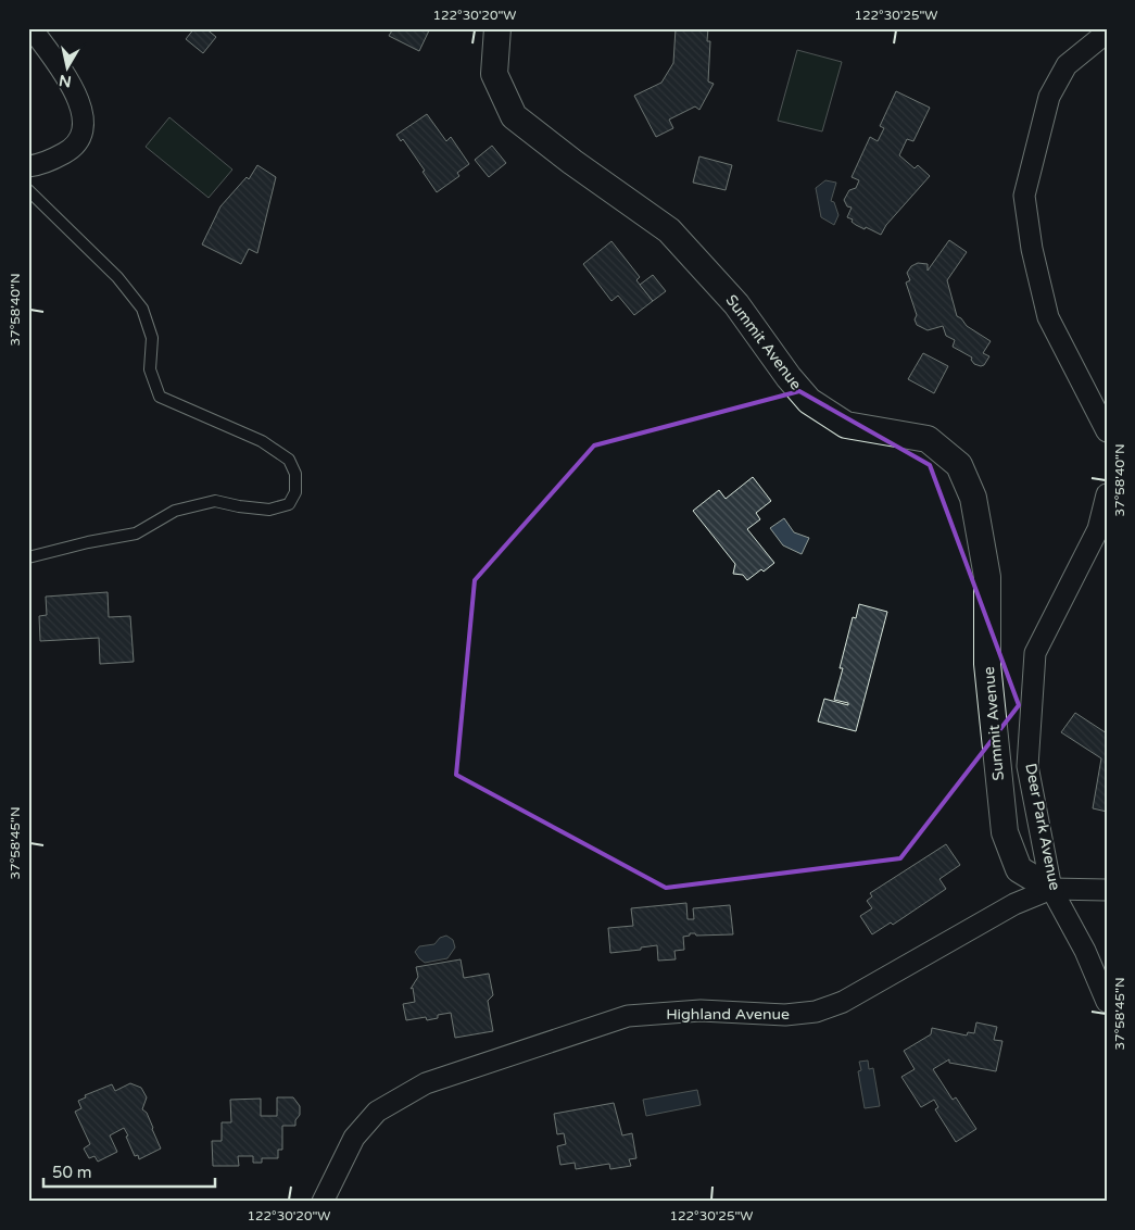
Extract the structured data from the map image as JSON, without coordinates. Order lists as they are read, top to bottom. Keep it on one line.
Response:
{"streets":{"street":["Summit Avenue","Deer Park Avenue","Highland Avenue"]},"crossings":[["Summit Avenue","Deer Park Avenue"],["Summit Avenue","Highland Avenue"],["Deer Park Avenue","Highland Avenue"]],"scale_bar":"50 m","north":"bottom","coordinates":["122°30'20\"W","122°30'25\"W","37°58'40\"N","37°58'45\"N"]}
